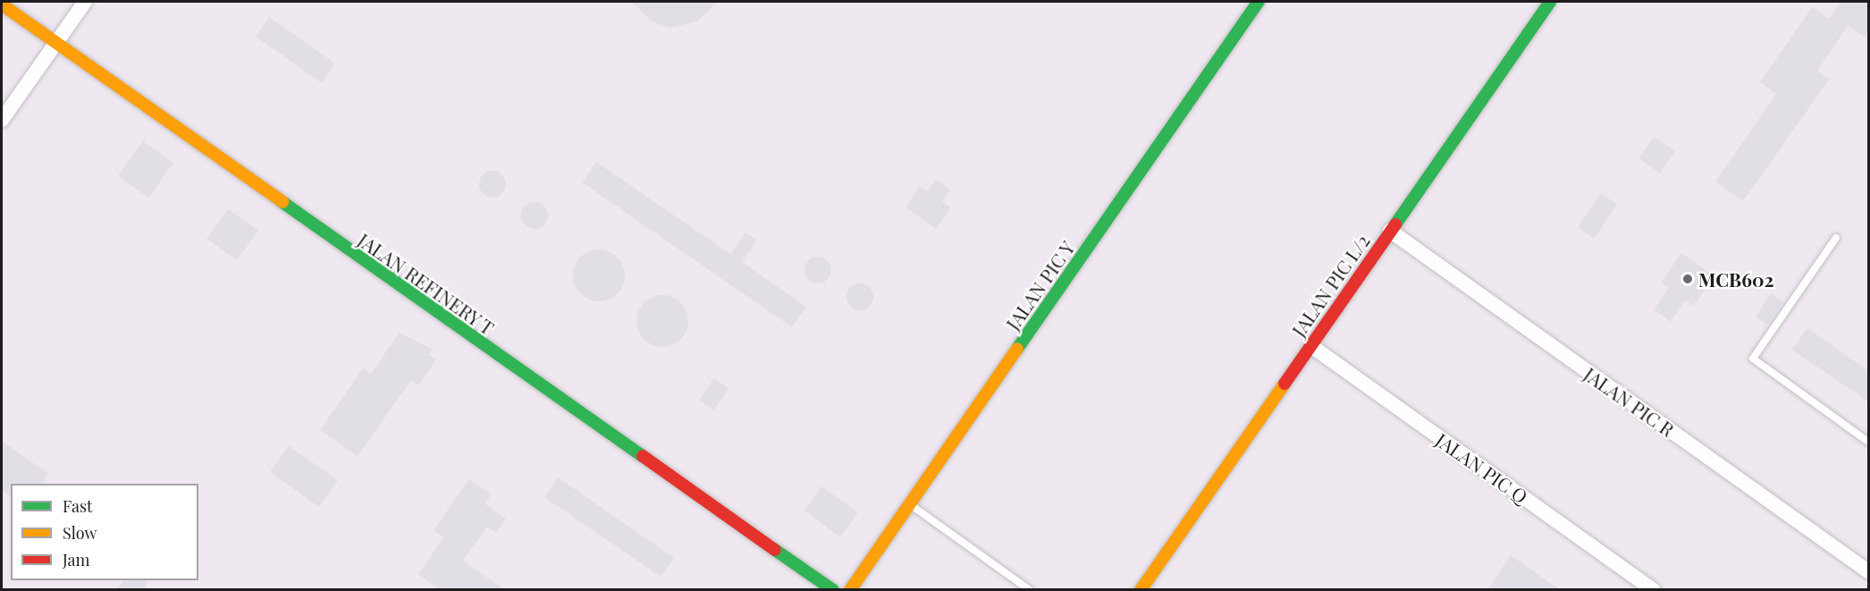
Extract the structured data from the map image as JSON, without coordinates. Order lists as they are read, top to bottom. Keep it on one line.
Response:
{"streets":{"street":["JALAN REFINERY T","JALAN PIC Y","JALAN PIC L/2","JALAN PIC R","JALAN PIC Q"]},"crossings":[["JALAN PIC L/2","JALAN PIC R"],["JALAN PIC L/2","JALAN PIC Q"]],"places":["MCB602"],"legend":["Fast","Slow","Jam"]}
